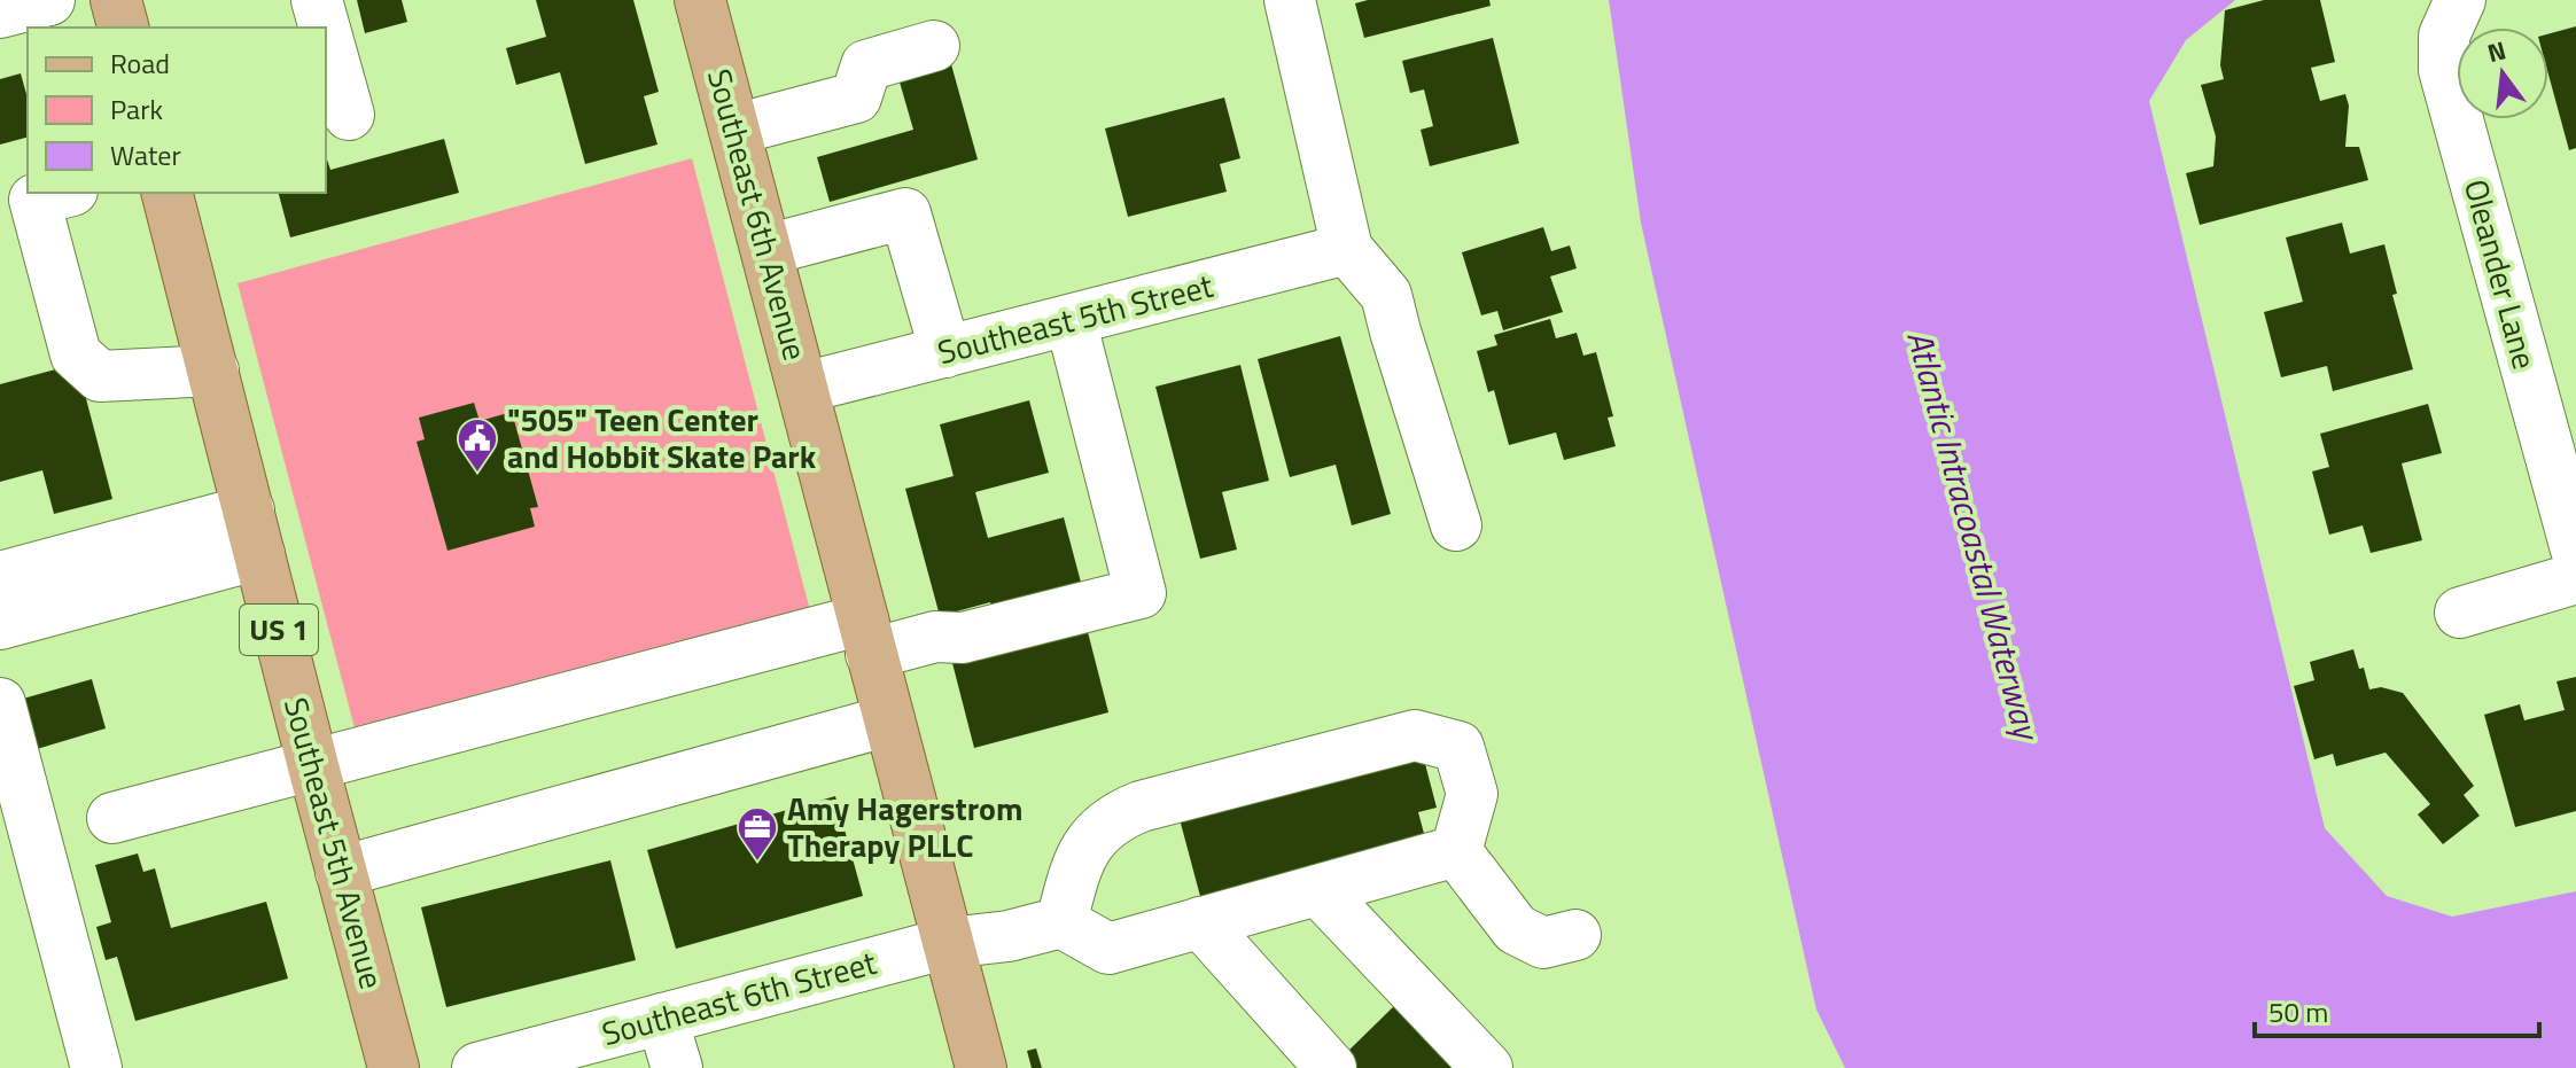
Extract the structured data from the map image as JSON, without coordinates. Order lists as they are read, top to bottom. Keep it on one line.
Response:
{"streets":{"main road":["Southeast 6th Avenue","US 1","Southeast 5th Avenue"],"street":["Oleander Lane","Southeast 5th Street","Southeast 6th Street"]},"crossings":[["Southeast 6th Avenue","Southeast 5th Street"],["Southeast 6th Avenue","Southeast 6th Street"]],"water":["Atlantic Intracoastal Waterway"],"places":{"public building":["\"505\" Teen Center and Hobbit Skate Park"],"office":["Amy Hagerstrom Therapy PLLC"]},"legend":["Road","Park","Water"],"scale_bar":"50 m","north":"top"}
